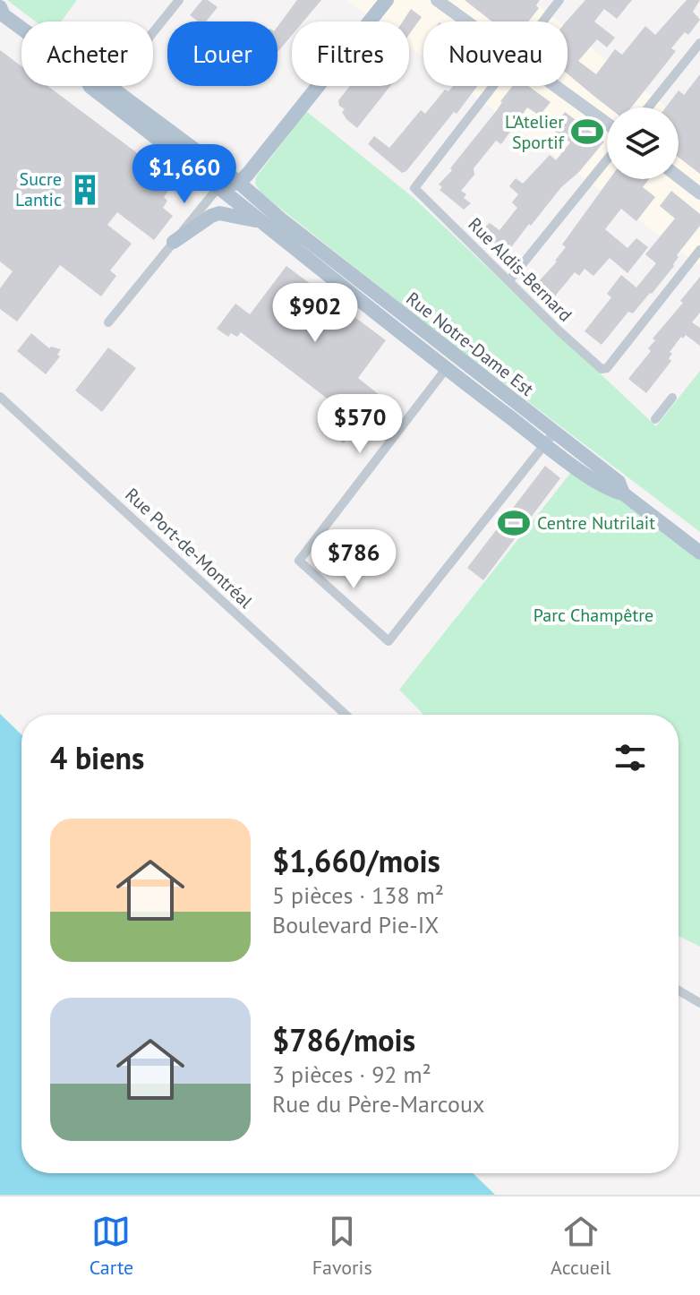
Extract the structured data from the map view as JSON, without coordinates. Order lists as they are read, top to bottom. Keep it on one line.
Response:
{"streets":{"main road":["Rue Notre-Dame Est"],"street":["Rue Aldis-Bernard","Rue Port-de-Montréal"]},"parks":["Parc Champêtre"],"places":{"sports":["L'Atelier Sportif","Centre Nutrilait"],"building":["Sucre Lantic"]},"page":{"chip":["Acheter","Louer","Filtres","Nouveau"],"price":["$1,660","$902","$570","$786"],"heading":"4 biens","list":[{"name":"$1,660/mois","note":"5 pièces · 138 m² · Boulevard Pie-IX"},{"name":"$786/mois","note":"3 pièces · 92 m² · Rue du Père-Marcoux"}],"tabs":["Carte","Favoris","Accueil"]}}
